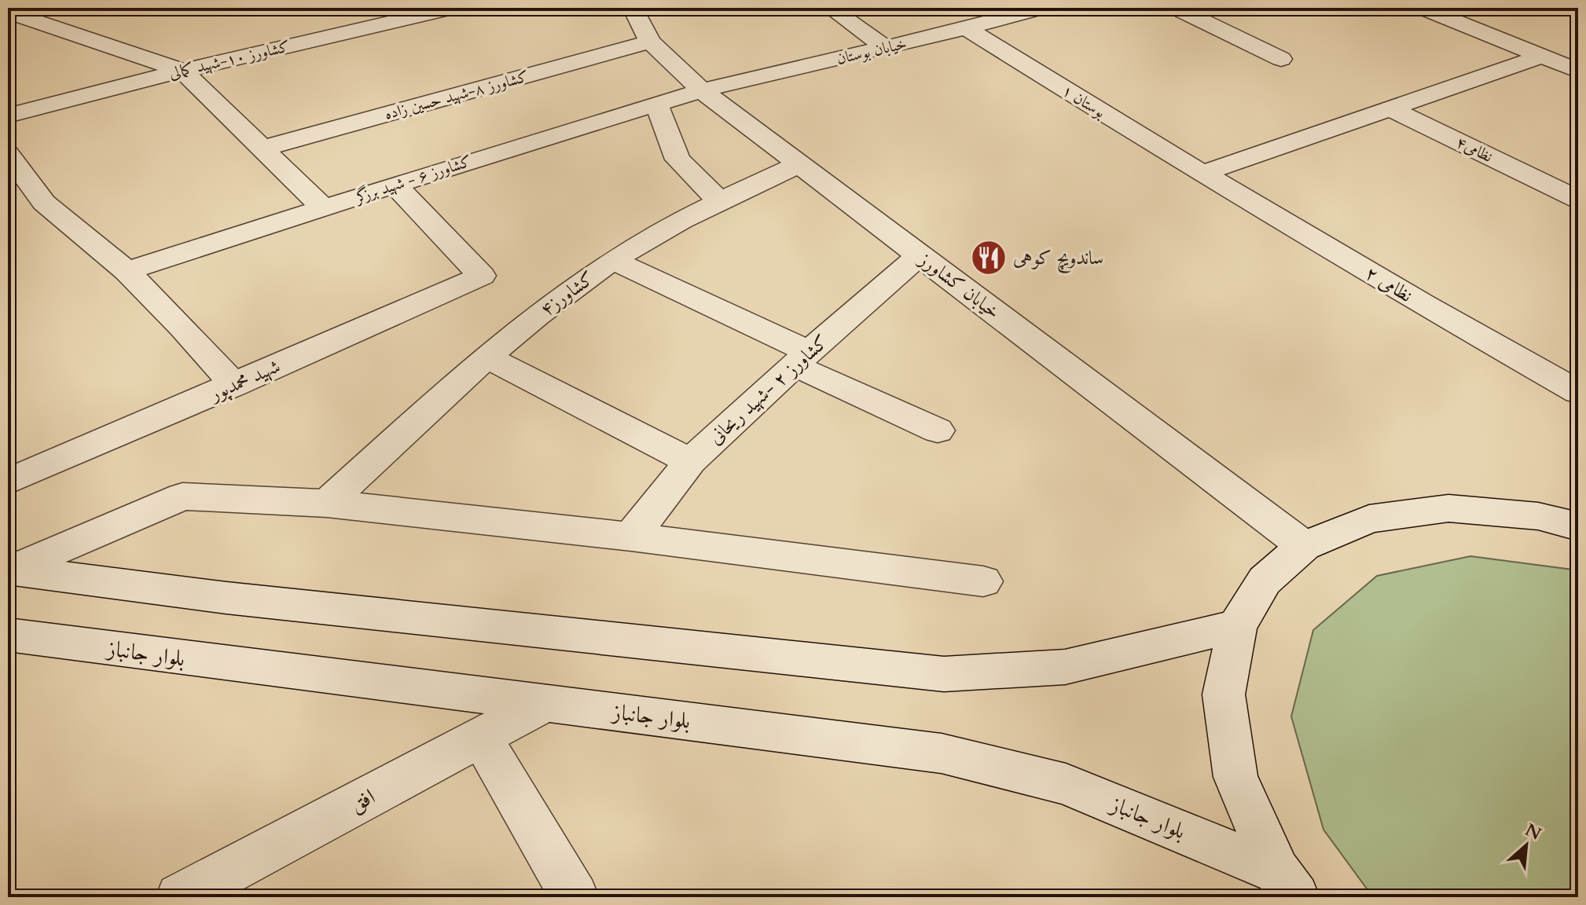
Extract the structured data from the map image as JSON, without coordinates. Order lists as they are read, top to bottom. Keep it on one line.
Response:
{"streets":{"street":["خیابان بوستان","کشاورز ۱۰-شهید کمالی","کشاورز ۸-شهید حسین زاده","بوستان ۱","نظامی۴","کشاورز ۶ - شهید برزگر","نظامی ۲","خیابان کشاورز","کشاورز۴","شهید محمدپور","کشاورز ۲ -شهید ریحانی","بلوار جانباز","افق"]},"crossings":[["خیابان بوستان","بوستان ۱"],["خیابان بوستان","کشاورز ۶ - شهید برزگر"],["خیابان بوستان","خیابان کشاورز"],["کشاورز ۸-شهید حسین زاده","خیابان کشاورز"],["بوستان ۱","نظامی ۲"],["کشاورز ۶ - شهید برزگر","خیابان کشاورز"],["کشاورز ۶ - شهید برزگر","شهید محمدپور"],["خیابان کشاورز","کشاورز۴"],["خیابان کشاورز","کشاورز ۲ -شهید ریحانی"],["بلوار جانباز","افق"]],"places":{"restaurant":["ساندویچ کوهی"]},"north":"top right"}
